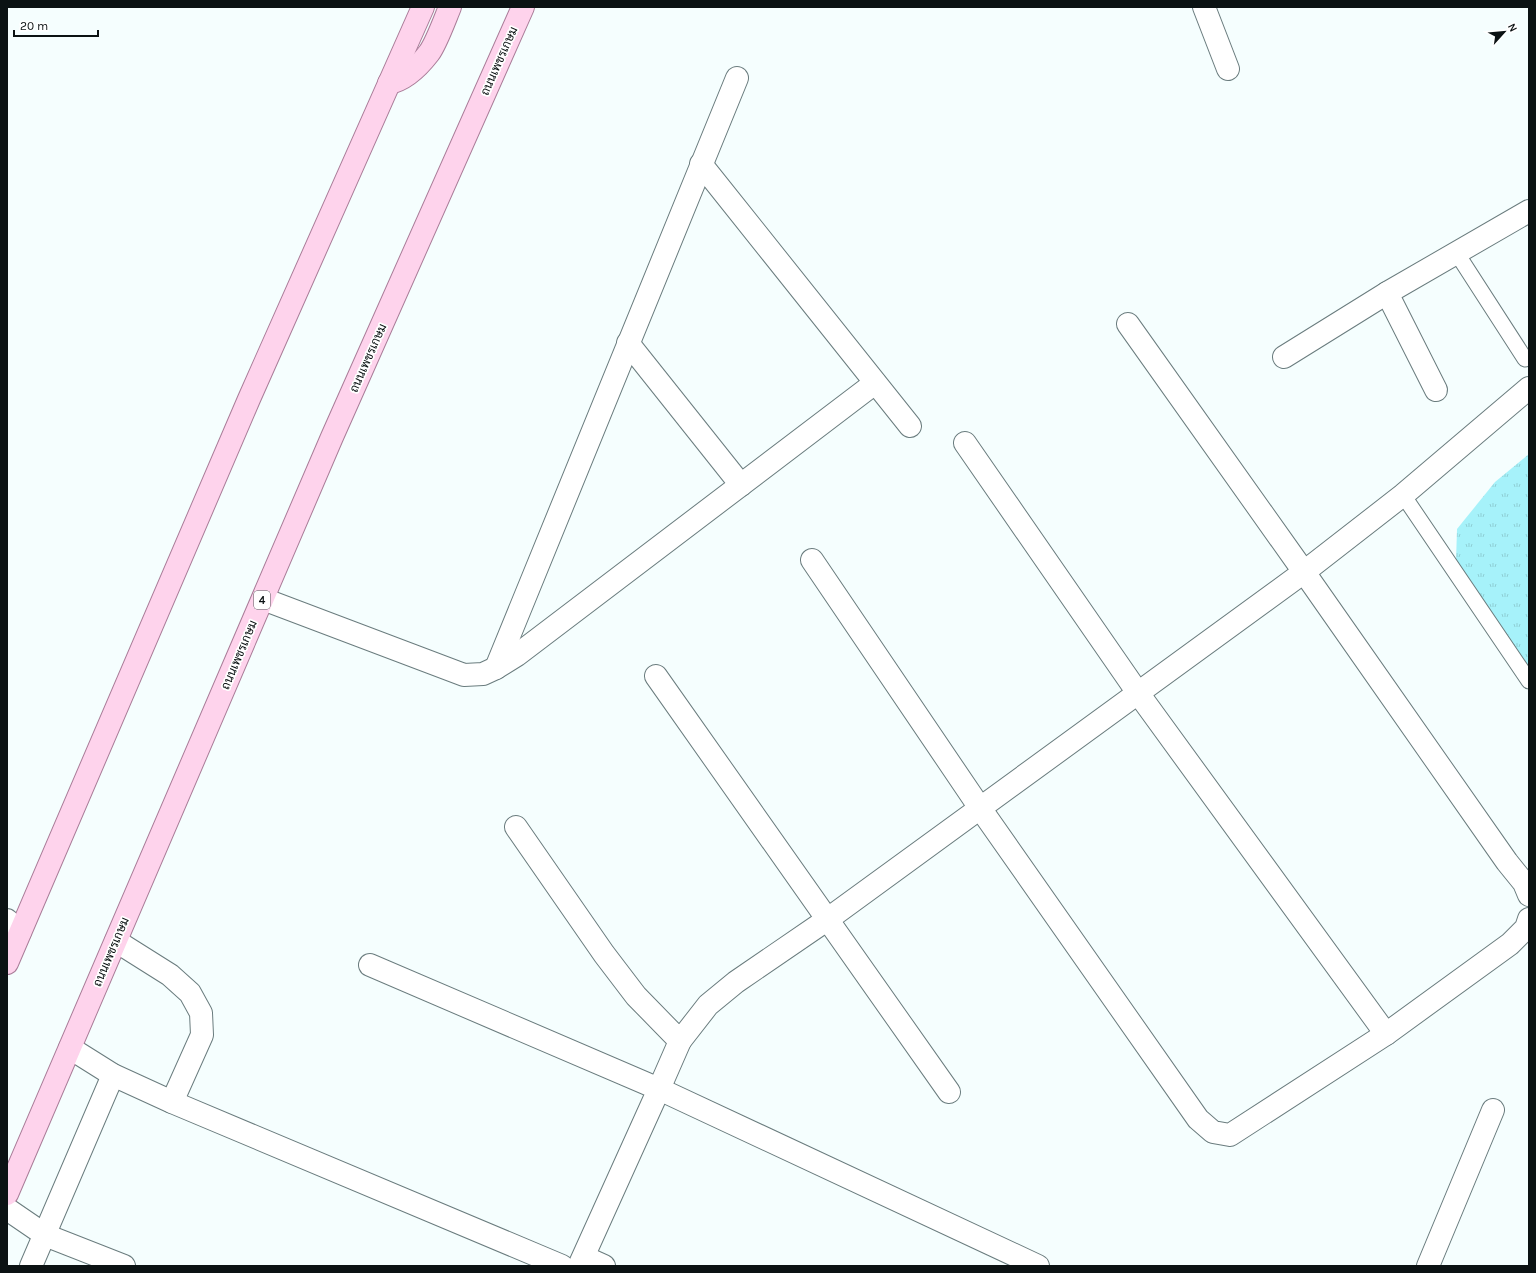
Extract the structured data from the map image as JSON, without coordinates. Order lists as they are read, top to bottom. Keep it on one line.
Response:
{"streets":{"main road":["ถนนเพชรเกษม","4"]},"scale_bar":"20 m","north":"top right"}
